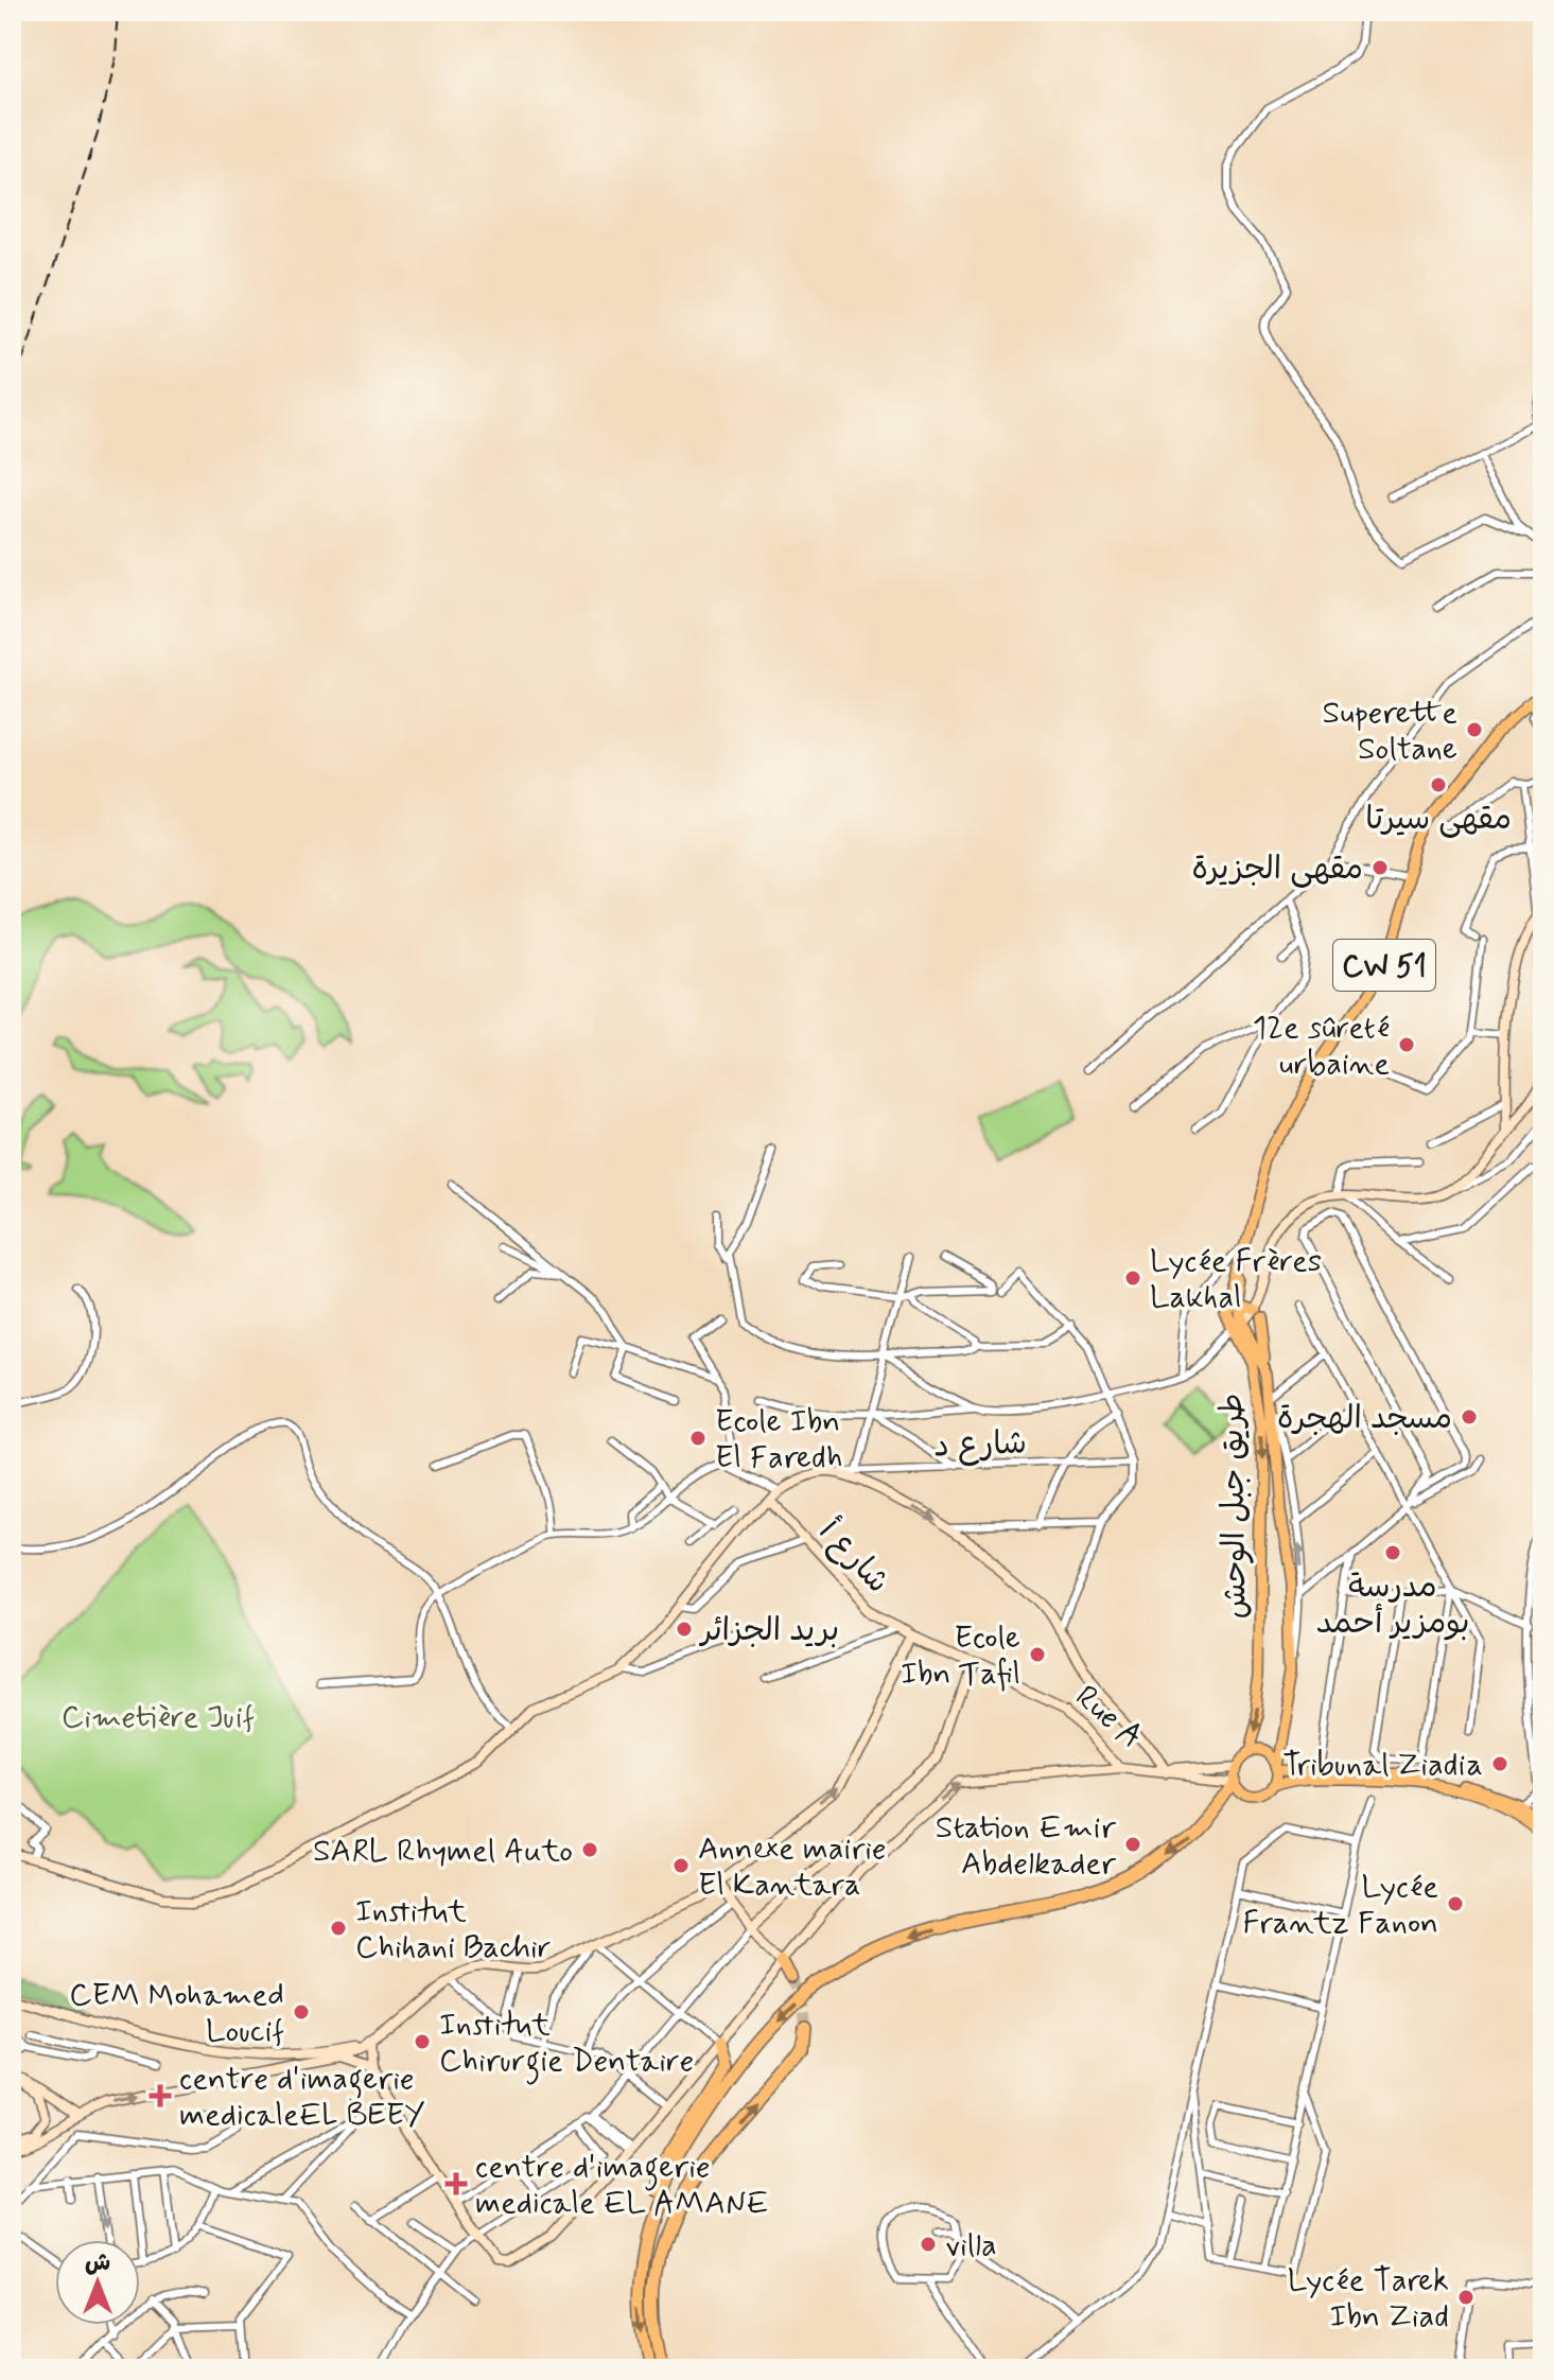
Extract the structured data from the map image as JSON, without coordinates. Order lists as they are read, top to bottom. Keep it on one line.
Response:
{"streets":{"main road":["CW 51","طريق جبل الوحش","شارع أ","Rue A"],"street":["شارع د"]},"crossings":[["شارع أ","Rue A"]],"parks":["Cimetière Juif"],"places":{"other":["Superette Soltane","مقهى سيرتا","مقهى الجزيرة","12e sûreté urbaine","Lycée Frères Lakhal","مسجد الهجرة","Ecole Ibn El Faredh","مدرسة بومزير أحمد","بريد الجزائر","Ecole Ibn Tafil","Tribunal Ziadia","Station Emir Abdelkader","SARL Rhymel Auto","Annexe mairie El Kantara","Lycée Frantz Fanon","Institut Chihani Bachir","CEM Mohamed Loucif","Institut Chirurgie Dentaire","villa","Lycée Tarek Ibn Ziad"],"health":["centre d'imagerie medicaleEL BEEY","centre d'imagerie medicale EL AMANE"]},"north":"top"}
